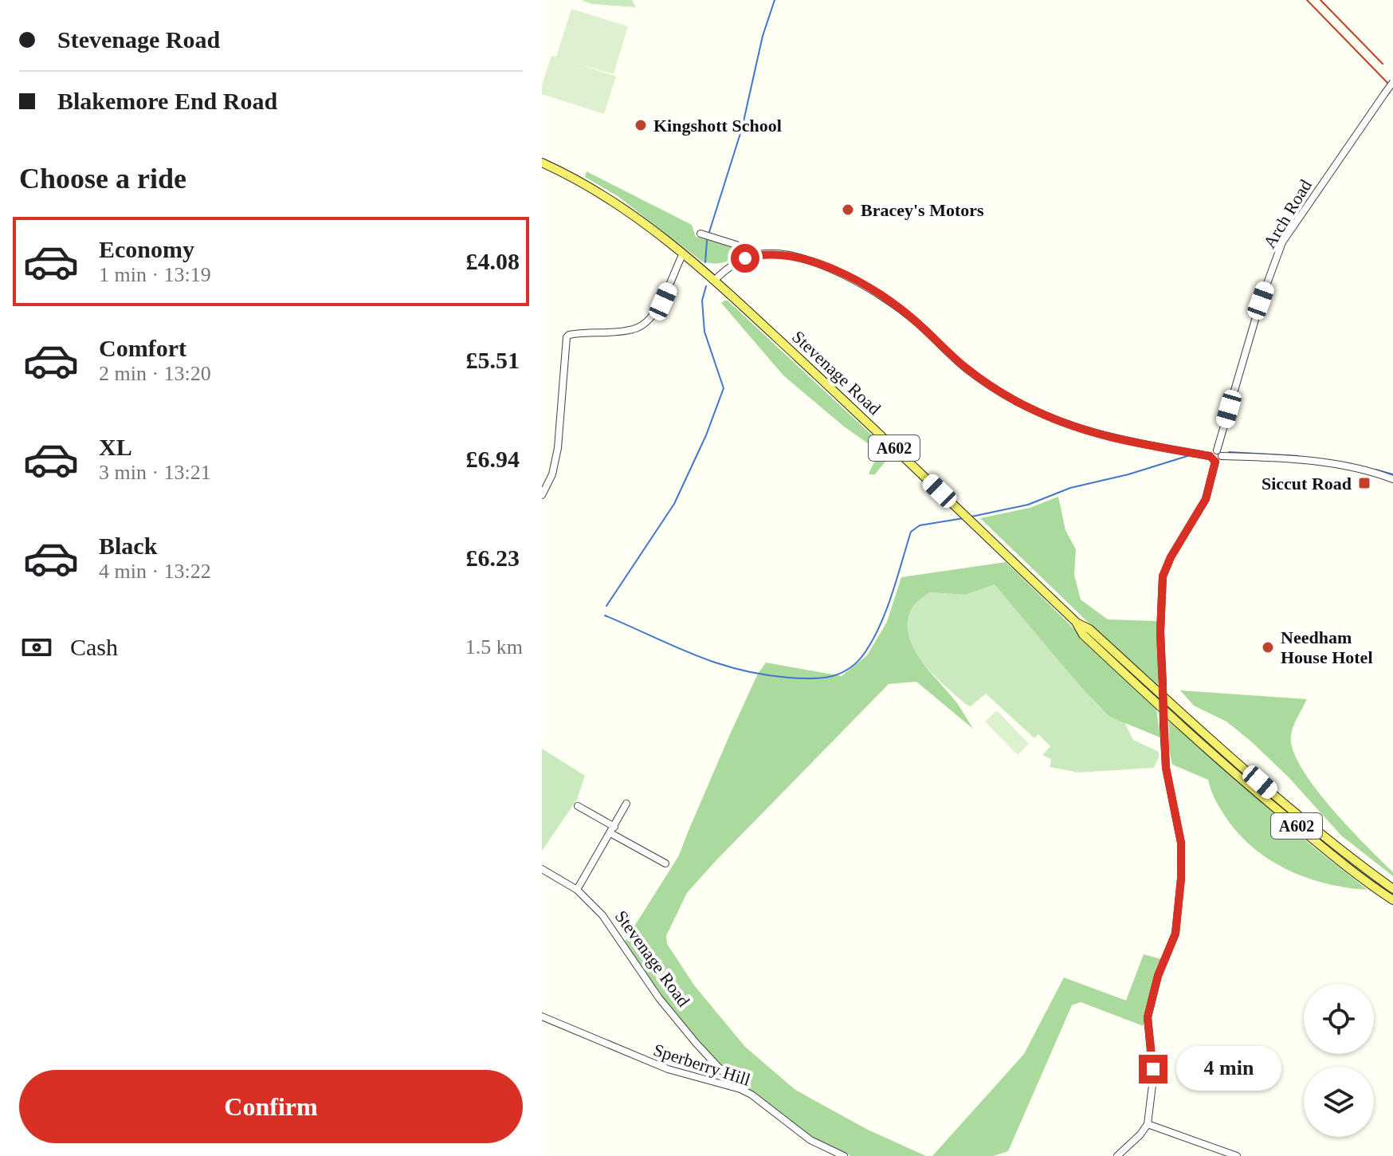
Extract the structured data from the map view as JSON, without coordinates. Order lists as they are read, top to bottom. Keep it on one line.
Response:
{"streets":{"main road":["Stevenage Road","A602"],"street":["Arch Road","Sperberry Hill"]},"crossings":[["Stevenage Road","A602"]],"places":{"other":["Kingshott School","Bracey's Motors","Needham House Hotel"],"transit":["Siccut Road"]},"page":{"banner":["Stevenage Road","Blakemore End Road"],"heading":"Choose a ride","list":[{"name":"Economy","note":"1 min · 13:19","value":"£4.08"},{"name":"Comfort","note":"2 min · 13:20","value":"£5.51"},{"name":"XL","note":"3 min · 13:21","value":"£6.94"},{"name":"Black","note":"4 min · 13:22","value":"£6.23"}],"pay":["Cash","1.5 km"],"bubble":"4 min","buttons":"Confirm"}}
